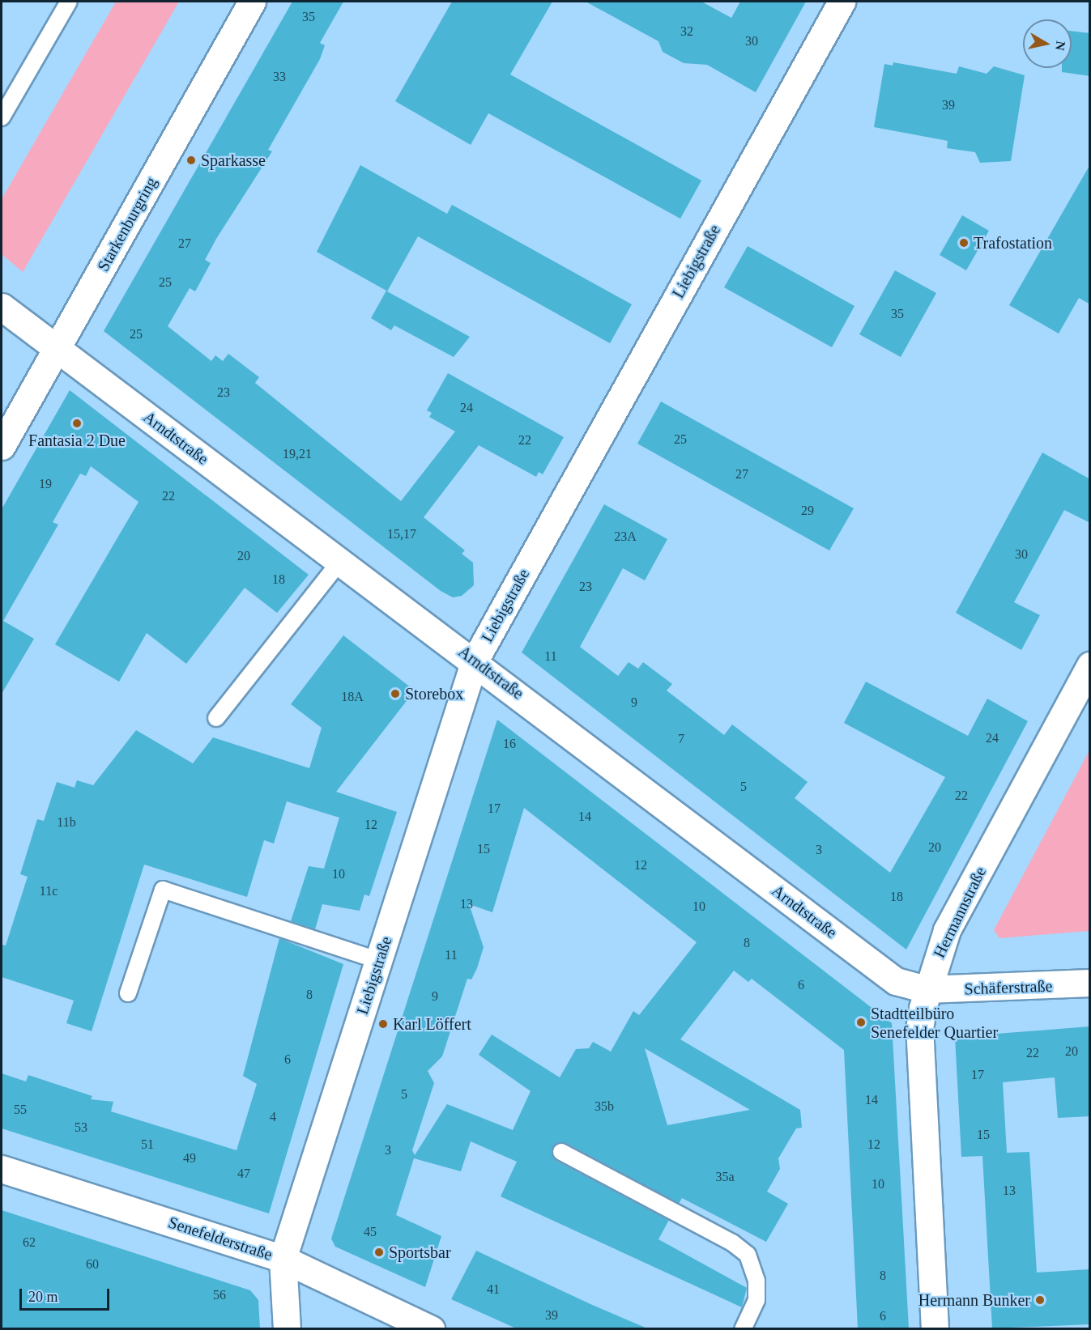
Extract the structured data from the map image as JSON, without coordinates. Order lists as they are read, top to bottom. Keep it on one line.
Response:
{"streets":{"street":["Starkenburgring","Liebigstraße","Arndtstraße","Hermannstraße","Schäferstraße","Senefelderstraße"]},"crossings":[["Starkenburgring","Arndtstraße"],["Liebigstraße","Arndtstraße"],["Liebigstraße","Senefelderstraße"],["Arndtstraße","Hermannstraße"],["Arndtstraße","Schäferstraße"],["Hermannstraße","Schäferstraße"]],"places":["Sparkasse","Trafostation","Fantasia 2 Due","Storebox","Stadtteilbüro Senefelder Quartier","Karl Löffert","Sportsbar","Hermann Bunker"],"house_numbers":["35","32","30","33","39","27","25","35","25","23","24","25","22","19,21","27","19","22","29","15,17","23A","30","20","18","23","11","18A","9","24","7","16","5","22","17","14","11b","12","20","15","3","12","10","11c","18","13","10","8","11","6","8","9","20","22","6","17","5","14","35b","55","4","53","15","51","12","3","49","47","35a","10","13","45","62","60","8","41","56","39","6"],"scale_bar":"20 m","north":"right"}
